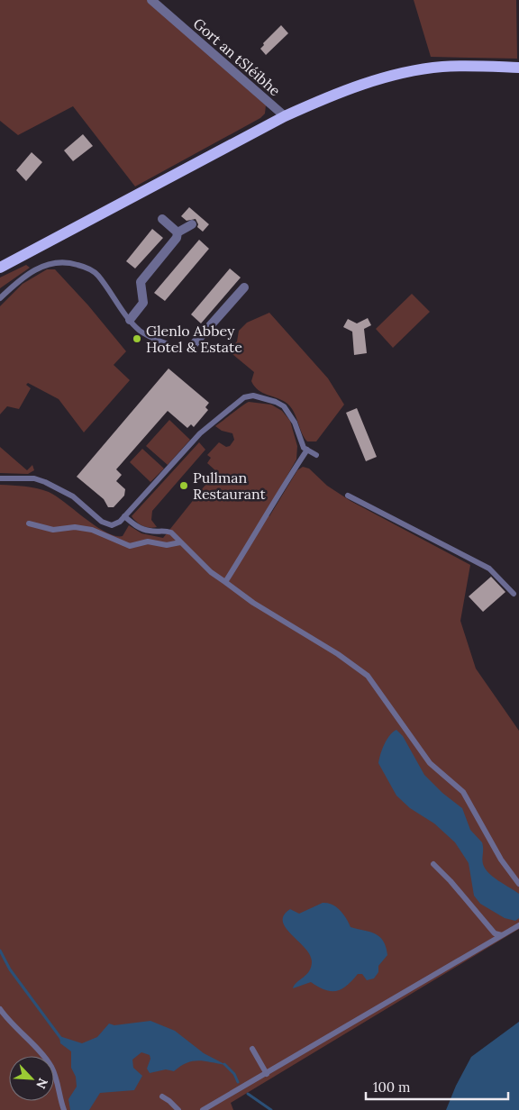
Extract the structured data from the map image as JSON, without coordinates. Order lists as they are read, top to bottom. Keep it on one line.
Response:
{"streets":{"street":["Gort an tSléibhe"]},"places":["Glenlo Abbey Hotel & Estate","Pullman Restaurant"],"scale_bar":"100 m","north":"bottom right"}
